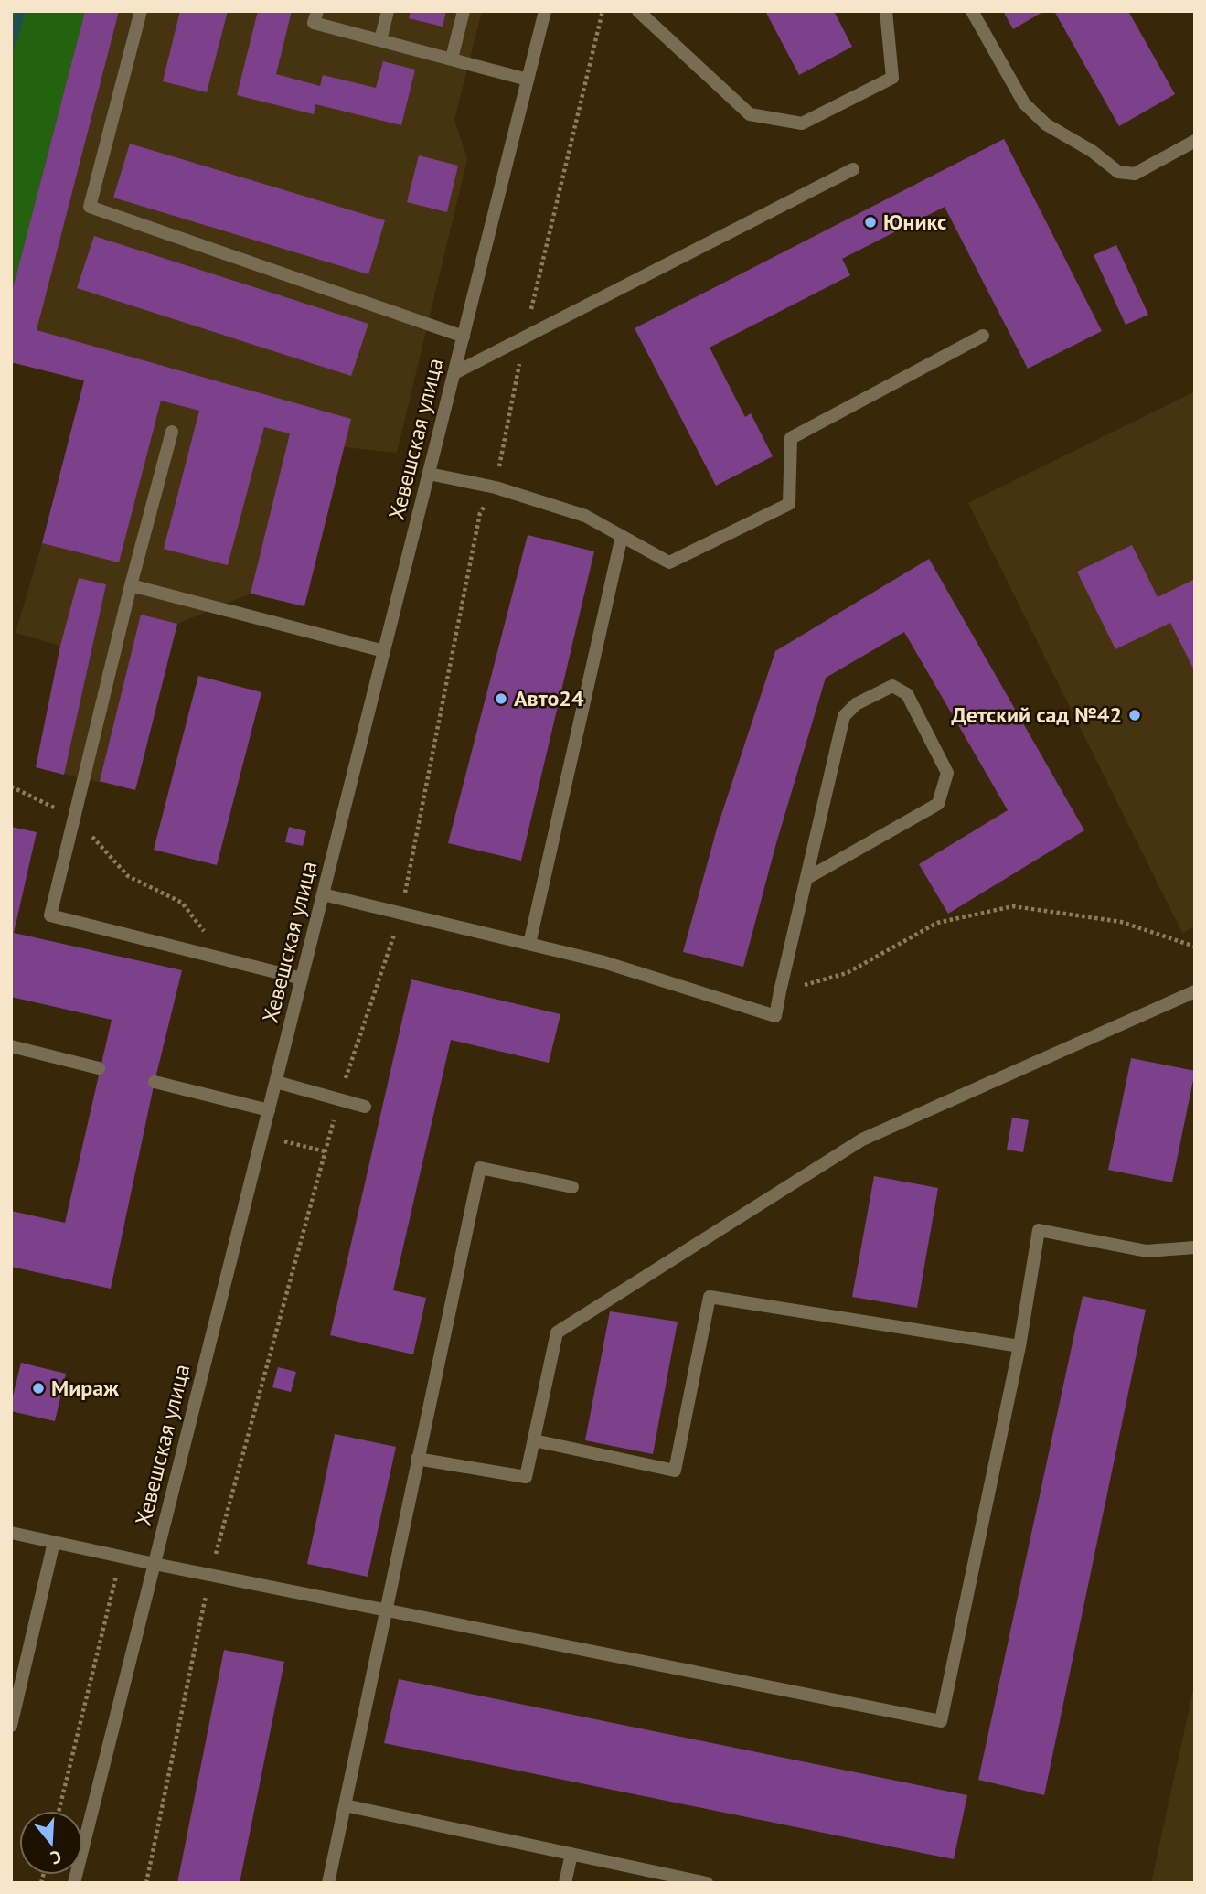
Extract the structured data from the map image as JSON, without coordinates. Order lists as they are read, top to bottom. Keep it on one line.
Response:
{"streets":{"street":["Хевешская улица"]},"places":["Юникс","Авто24","Детский сад №42","Мираж"],"north":"bottom"}
